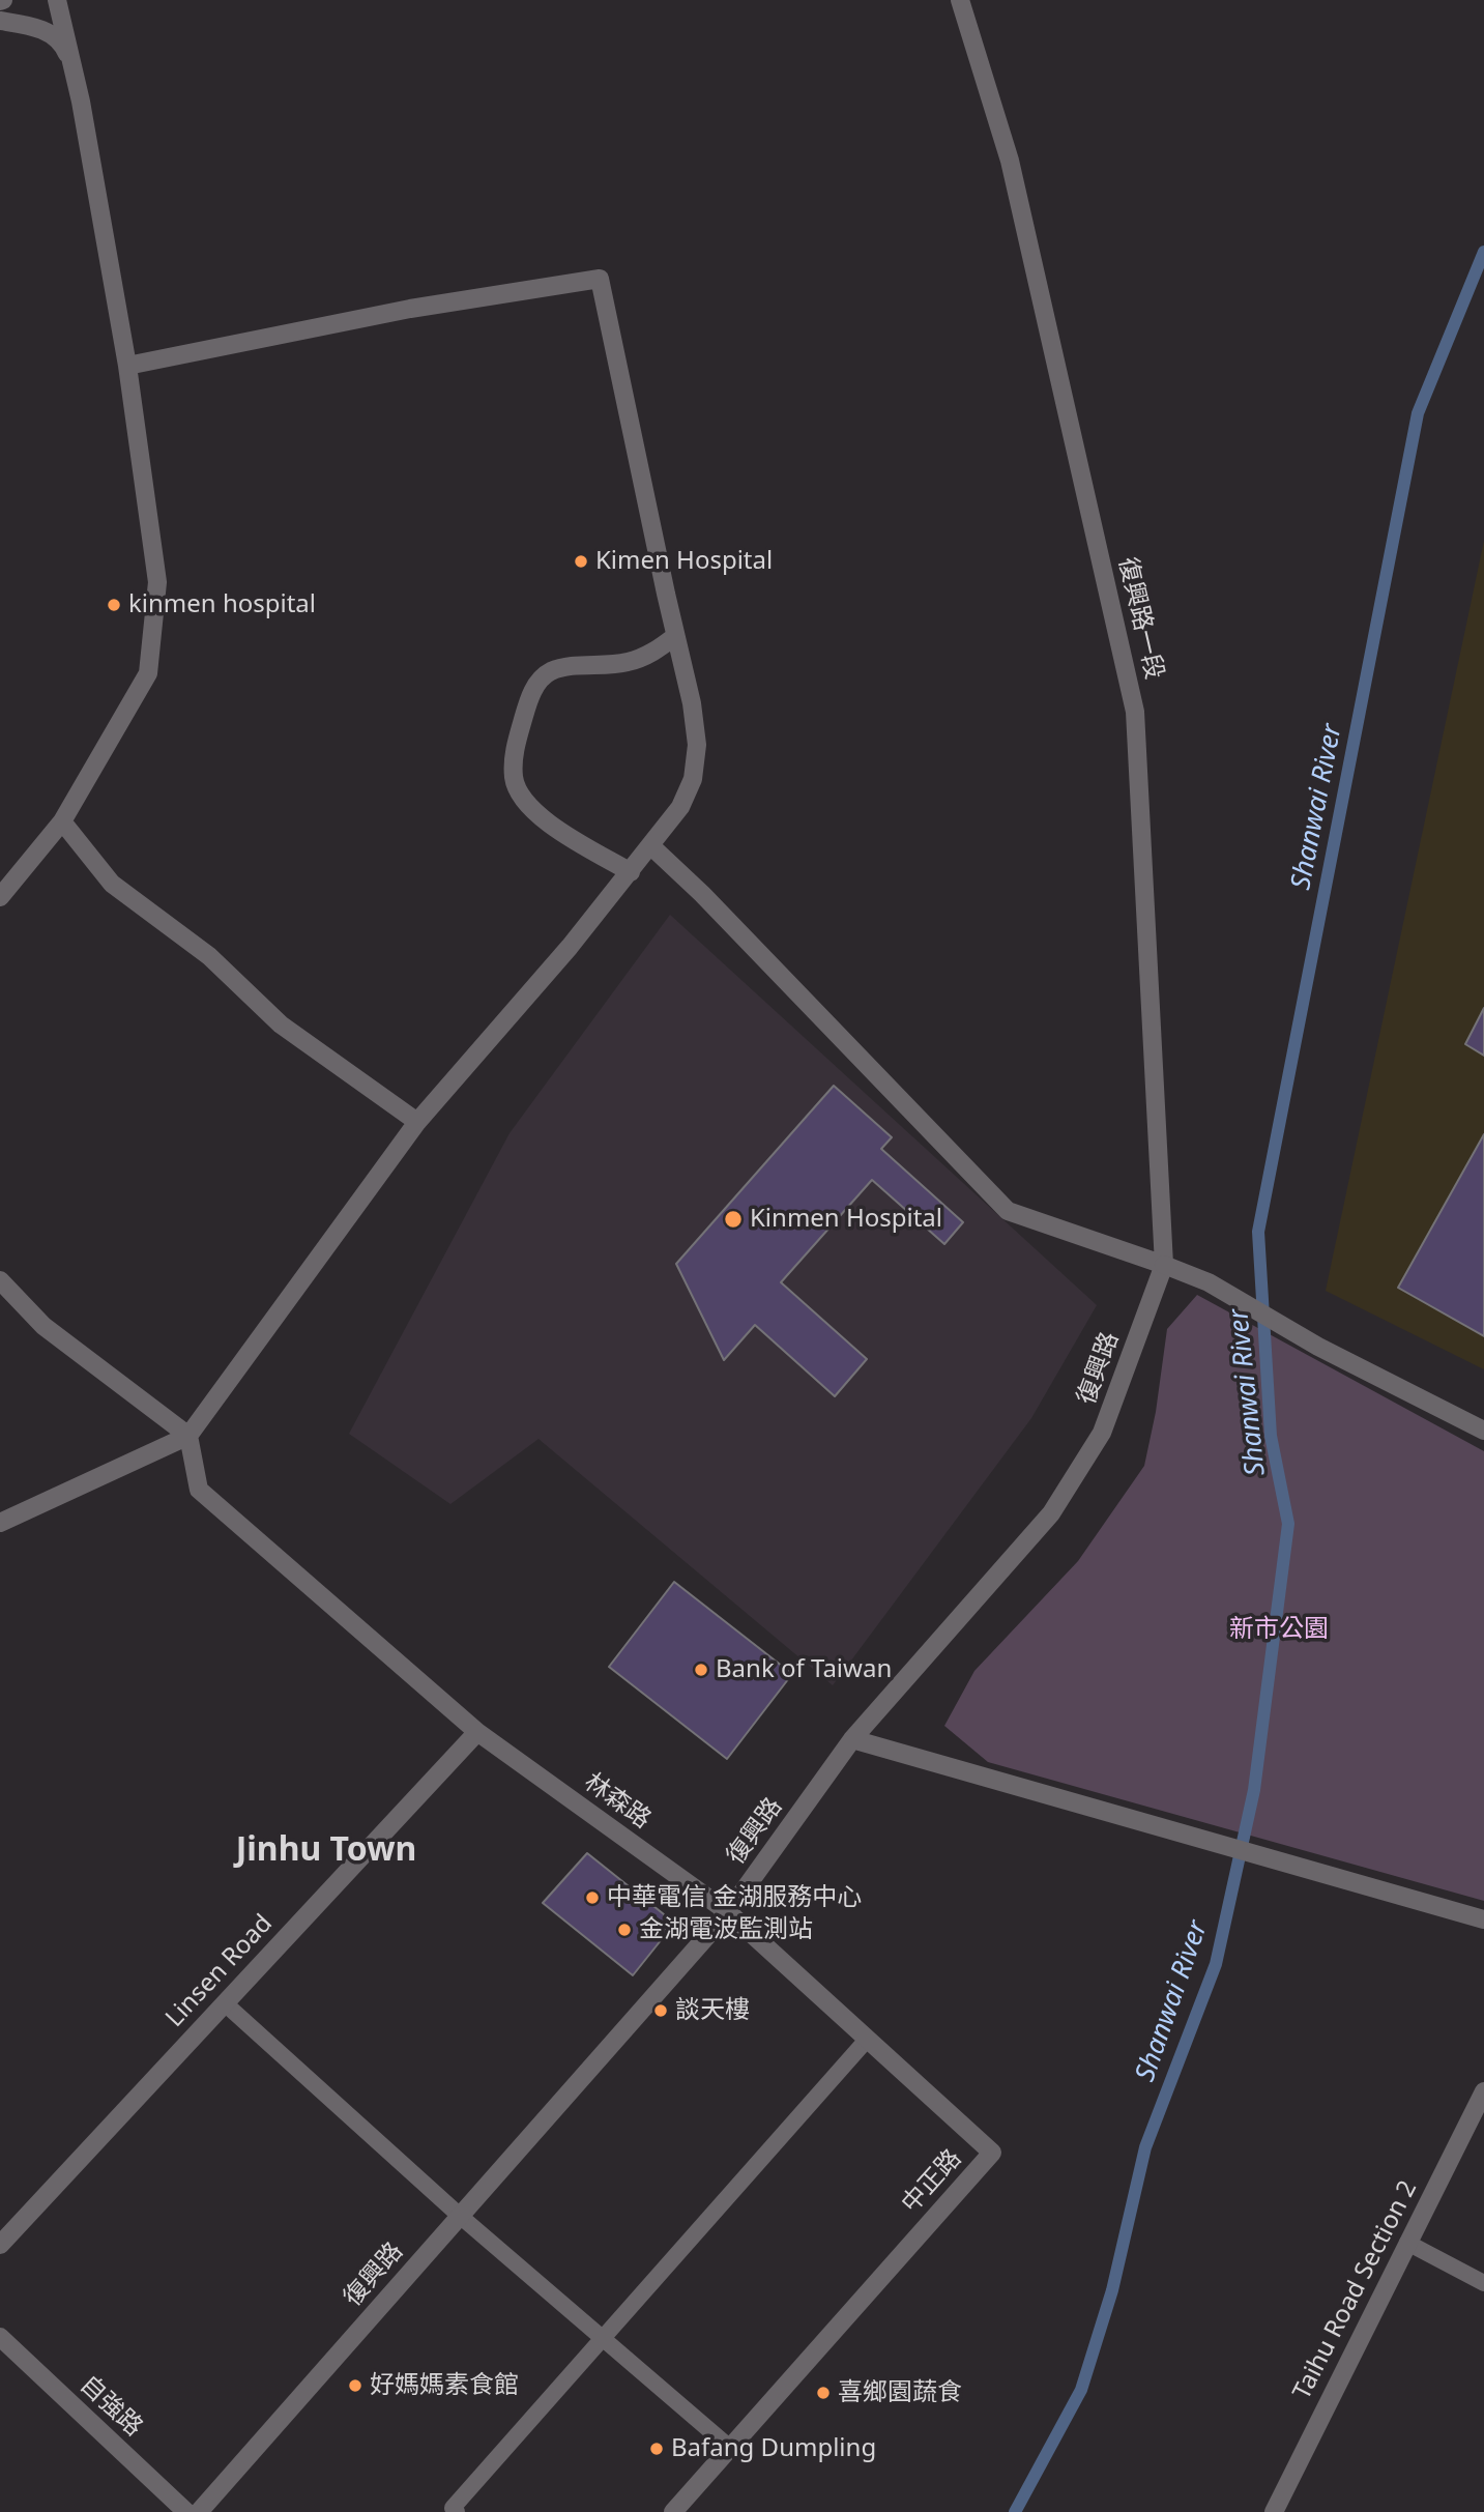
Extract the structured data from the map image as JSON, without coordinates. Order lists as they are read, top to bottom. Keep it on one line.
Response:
{"streets":{"street":["復興路一段","復興路","林森路","Linsen Road","中正路","Taihu Road Section 2","自強路"]},"crossings":[["復興路一段","復興路"],["復興路","林森路"],["復興路","中正路"],["林森路","Linsen Road"],["林森路","中正路"]],"districts":["Jinhu Town"],"water":["Shanwai River"],"parks":["新市公園"],"places":["Kimen Hospital","kinmen hospital","Kinmen Hospital","Bank of Taiwan","中華電信 金湖服務中心","金湖電波監測站","談天樓","好媽媽素食館","喜鄉園蔬食","Bafang Dumpling"]}
